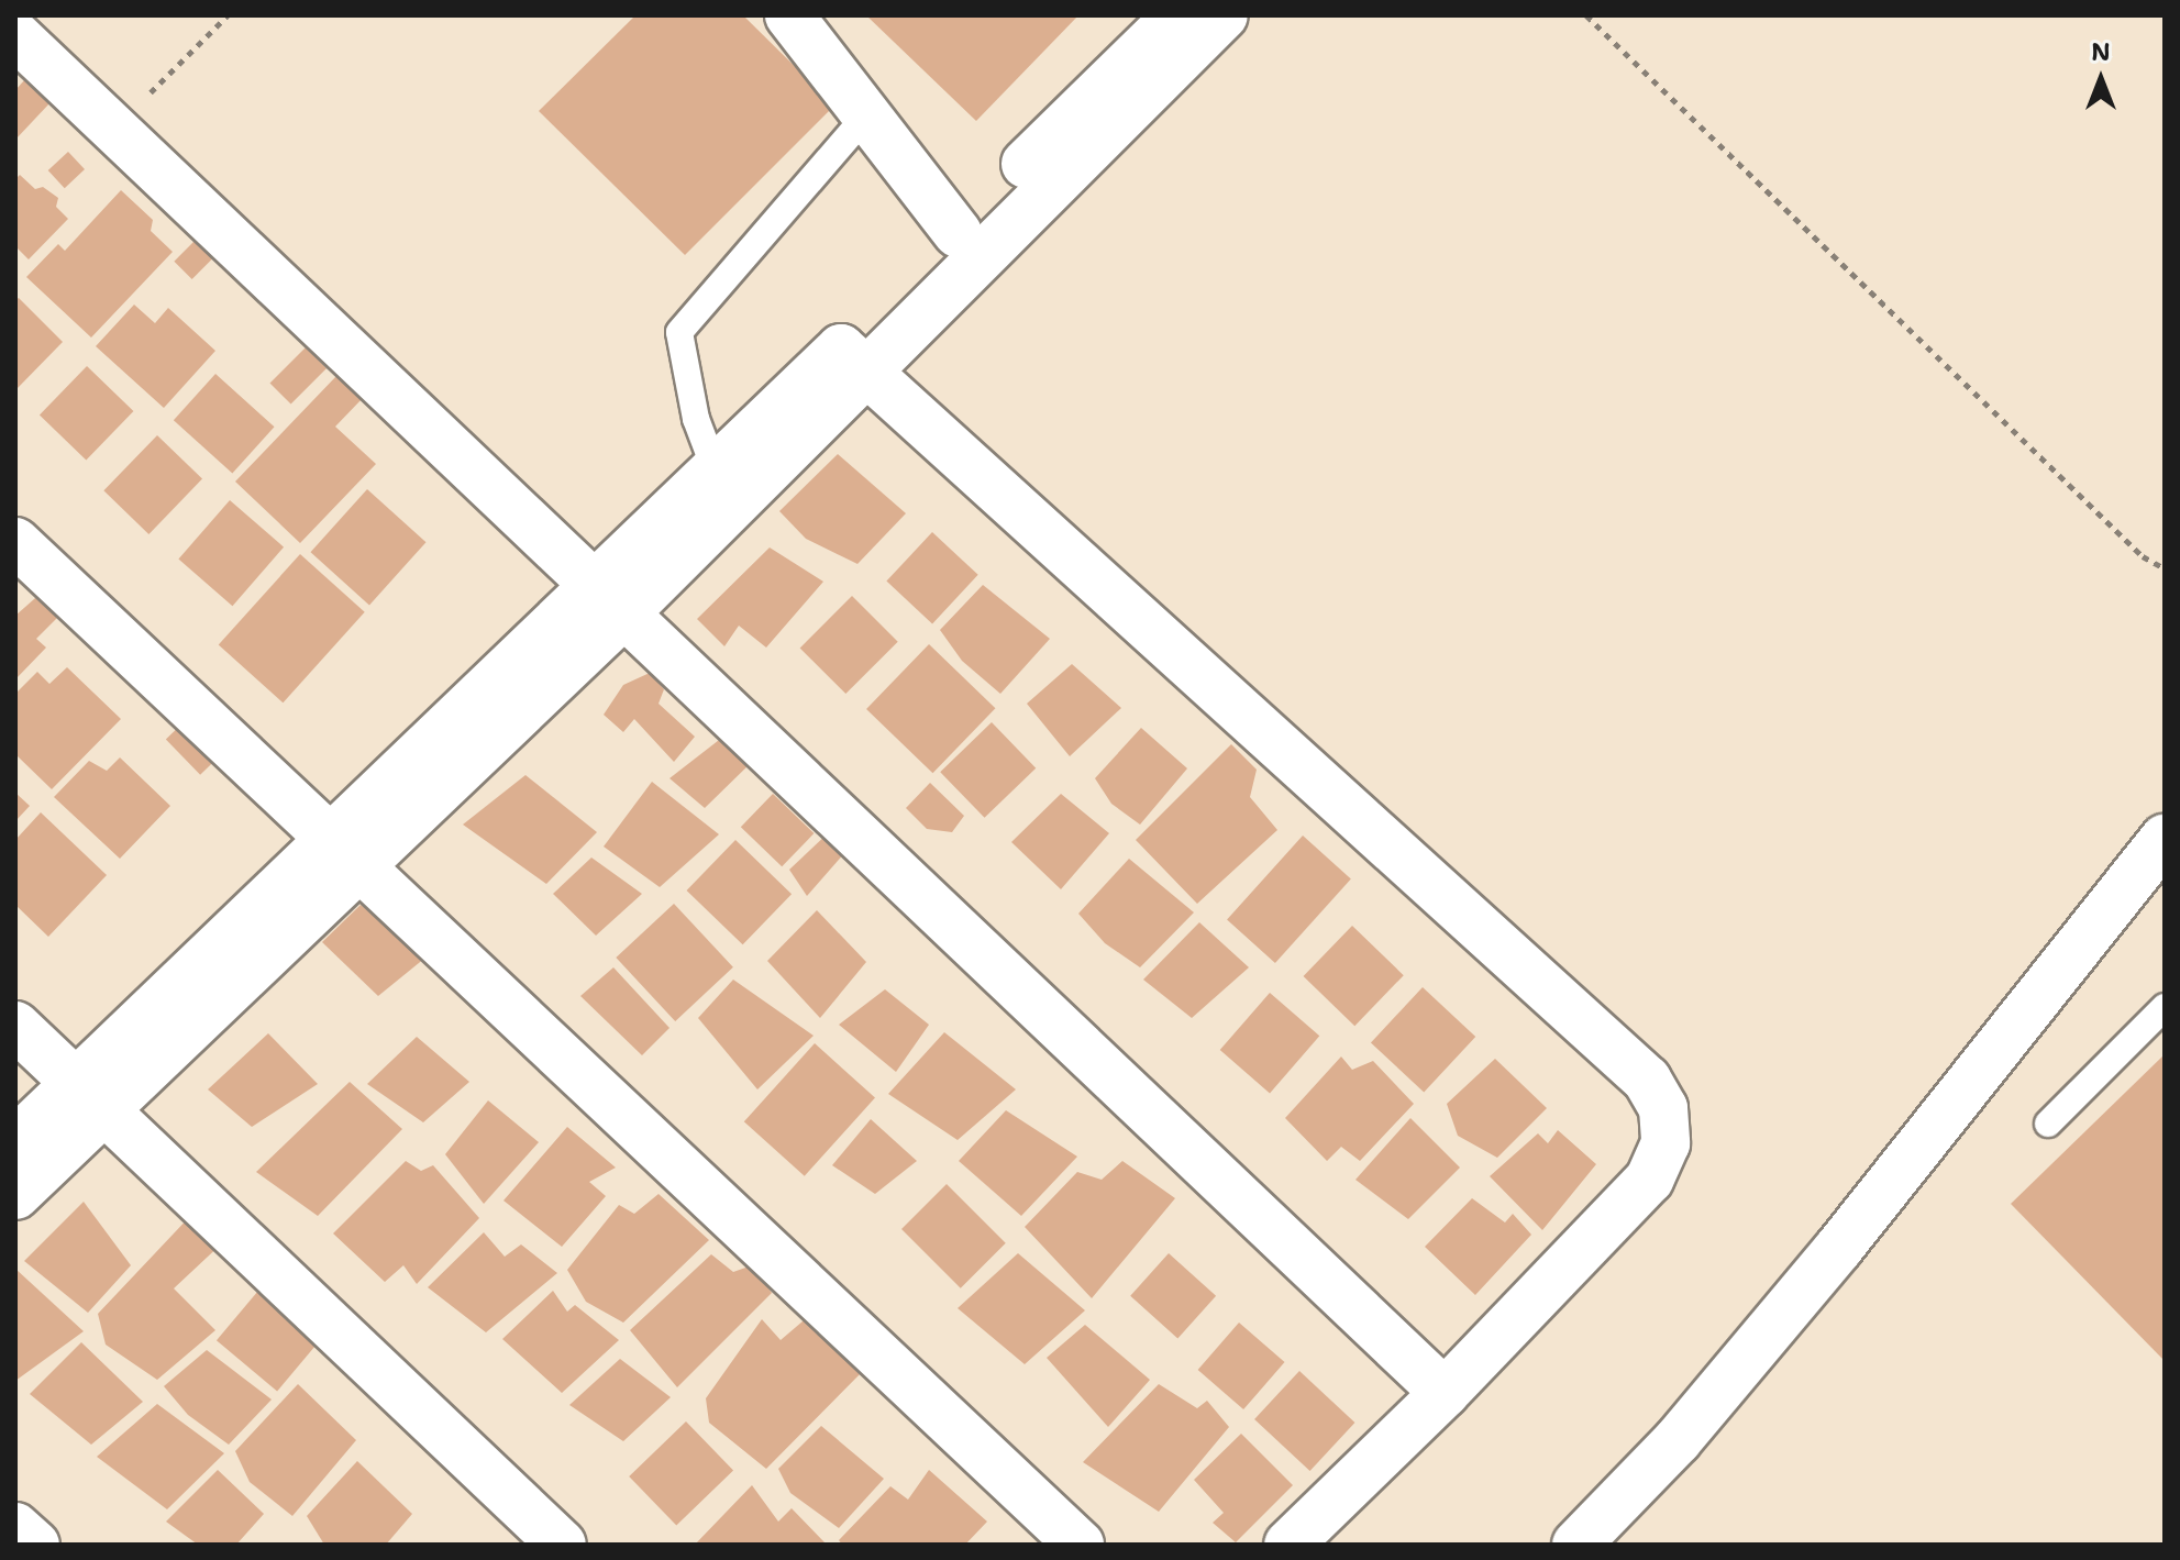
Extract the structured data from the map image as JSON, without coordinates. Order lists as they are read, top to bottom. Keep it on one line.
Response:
{"north":"top"}
